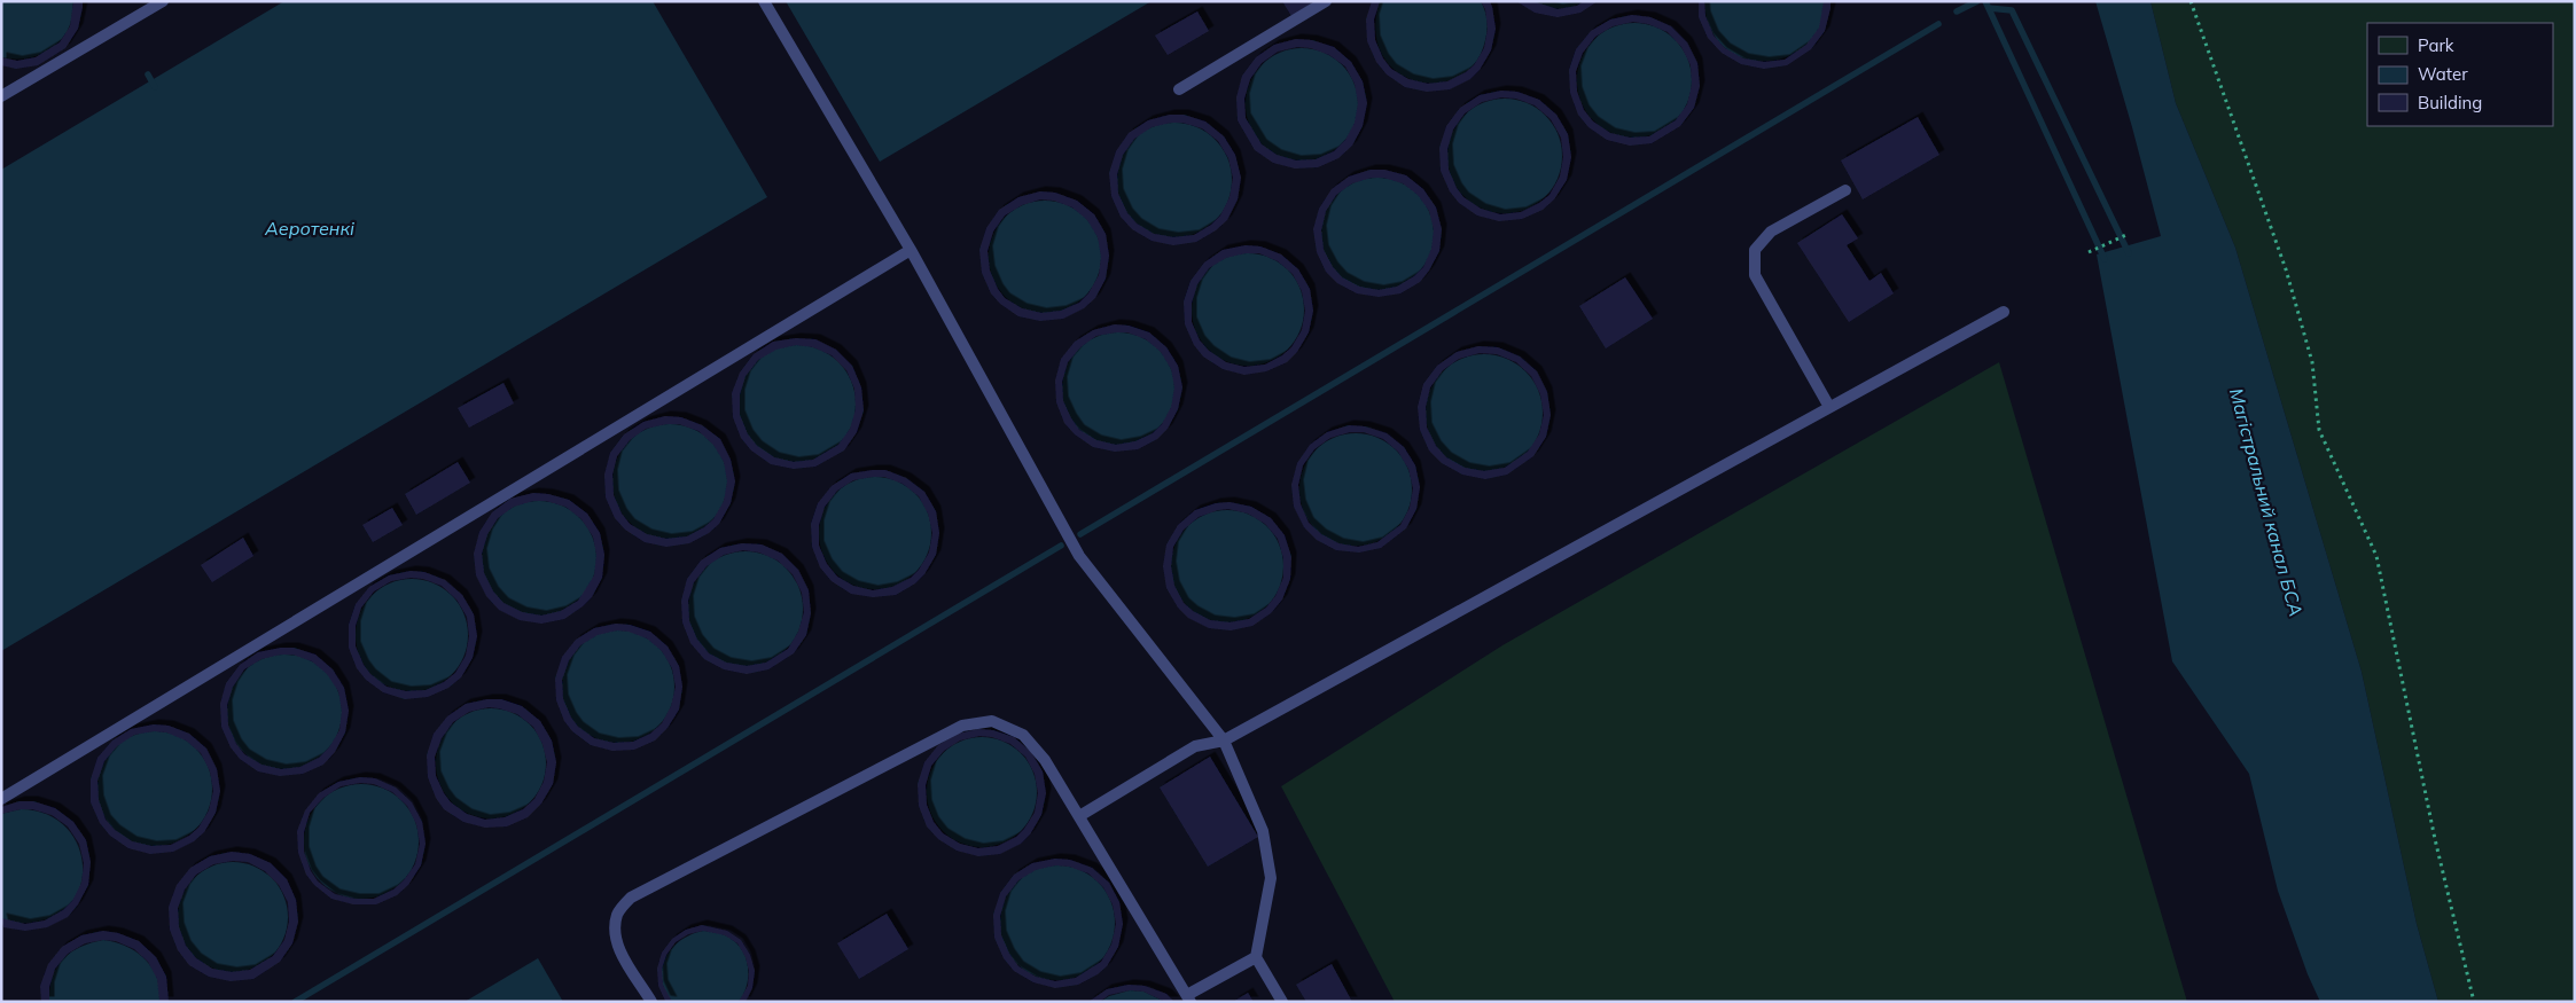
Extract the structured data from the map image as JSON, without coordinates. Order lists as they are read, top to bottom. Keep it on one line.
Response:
{"water":["Аеротенкі","Магістральний канал БСА"],"legend":["Park","Water","Building"]}
